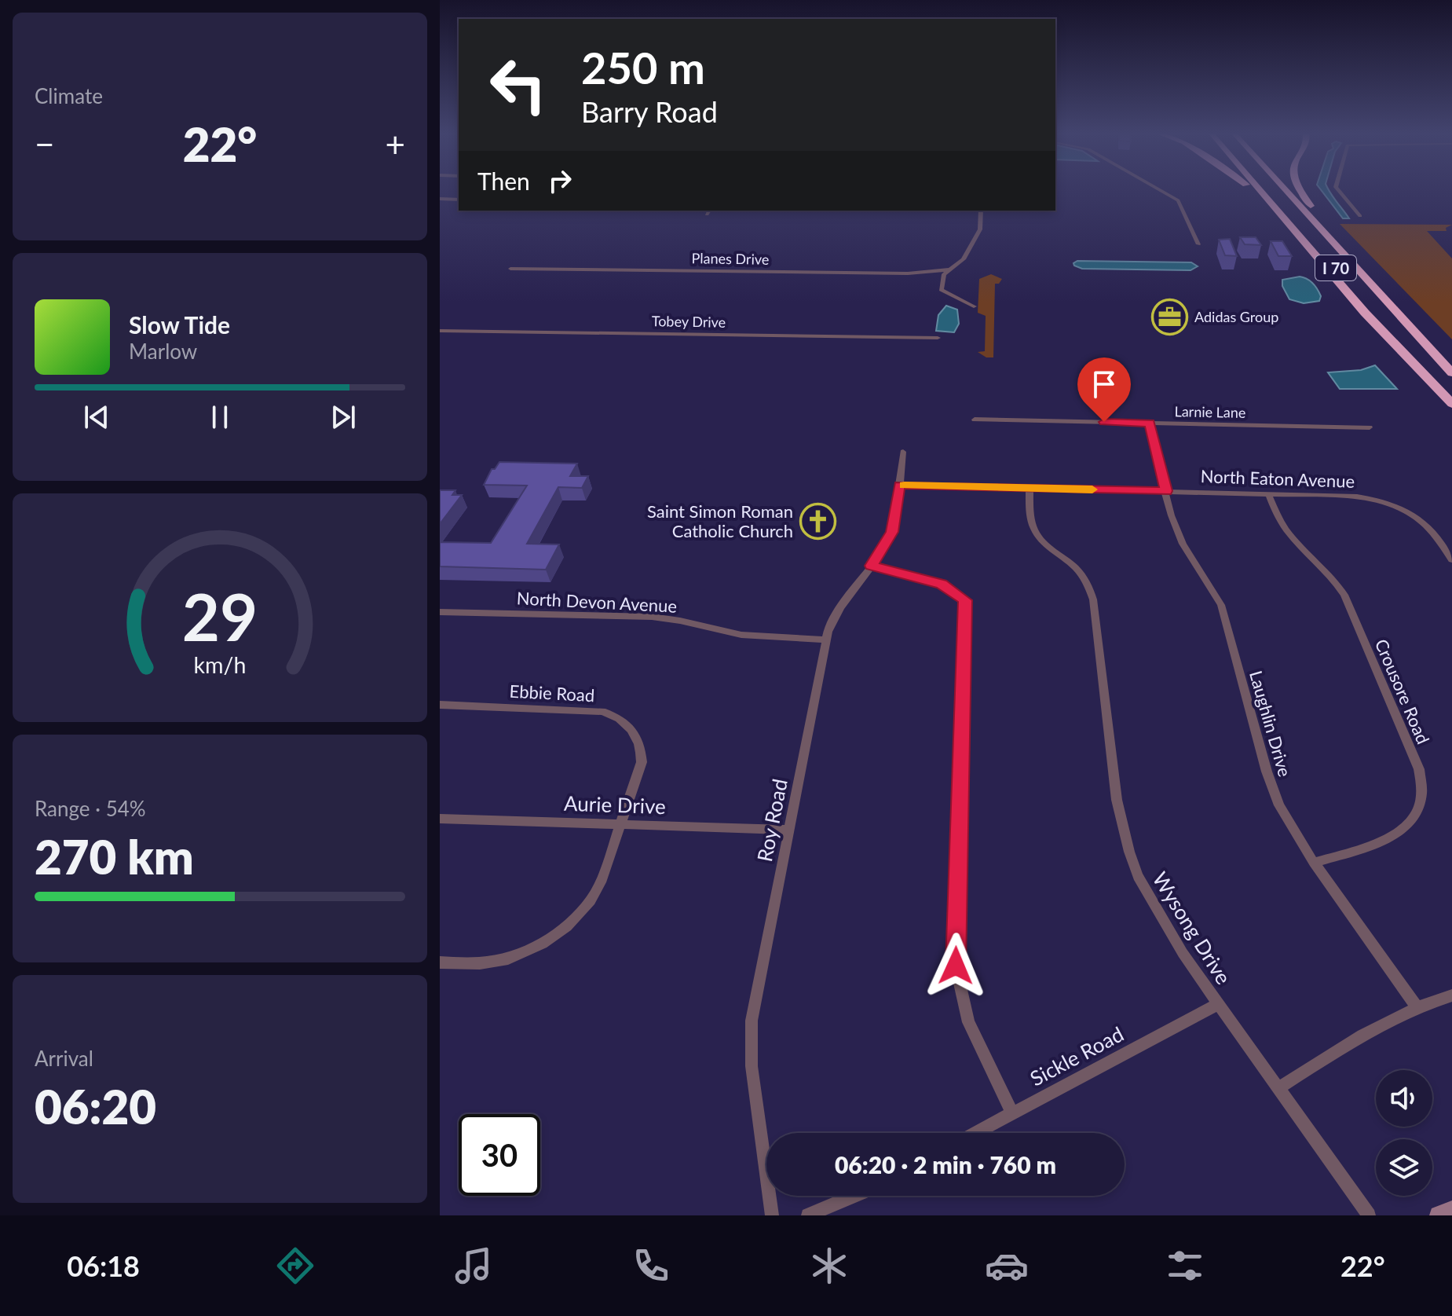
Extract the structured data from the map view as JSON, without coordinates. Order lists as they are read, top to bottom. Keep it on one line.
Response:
{"streets":{"highway":["I 70"],"street":["Planes Drive","Tobey Drive","Larnie Lane","North Eaton Avenue","North Devon Avenue","Crousore Road","Ebbie Road","Laughlin Drive","Aurie Drive","Roy Road","Wysong Drive","Sickle Road"]},"crossings":[["Larnie Lane","Laughlin Drive"],["North Eaton Avenue","Crousore Road"],["North Eaton Avenue","Laughlin Drive"],["North Eaton Avenue","Roy Road"],["North Eaton Avenue","Wysong Drive"],["North Devon Avenue","Roy Road"],["Crousore Road","Laughlin Drive"],["Ebbie Road","Aurie Drive"],["Aurie Drive","Roy Road"],["Wysong Drive","Sickle Road"]],"places":{"office":["Adidas Group"],"church":["Saint Simon Roman Catholic Church"]},"page":{"tile":["Climate",["Range · 54%","270 km"],["Arrival","06:20"]],"turn":["250 m","Barry Road"],"heat":["−","22°","+"],"then":"Then","song":["Slow Tide","Marlow"],"limit":"30","trip":"06:20 · 2 min · 760 m","tabs":["06:18","22°"],"gauge":["29","km/h"]}}
